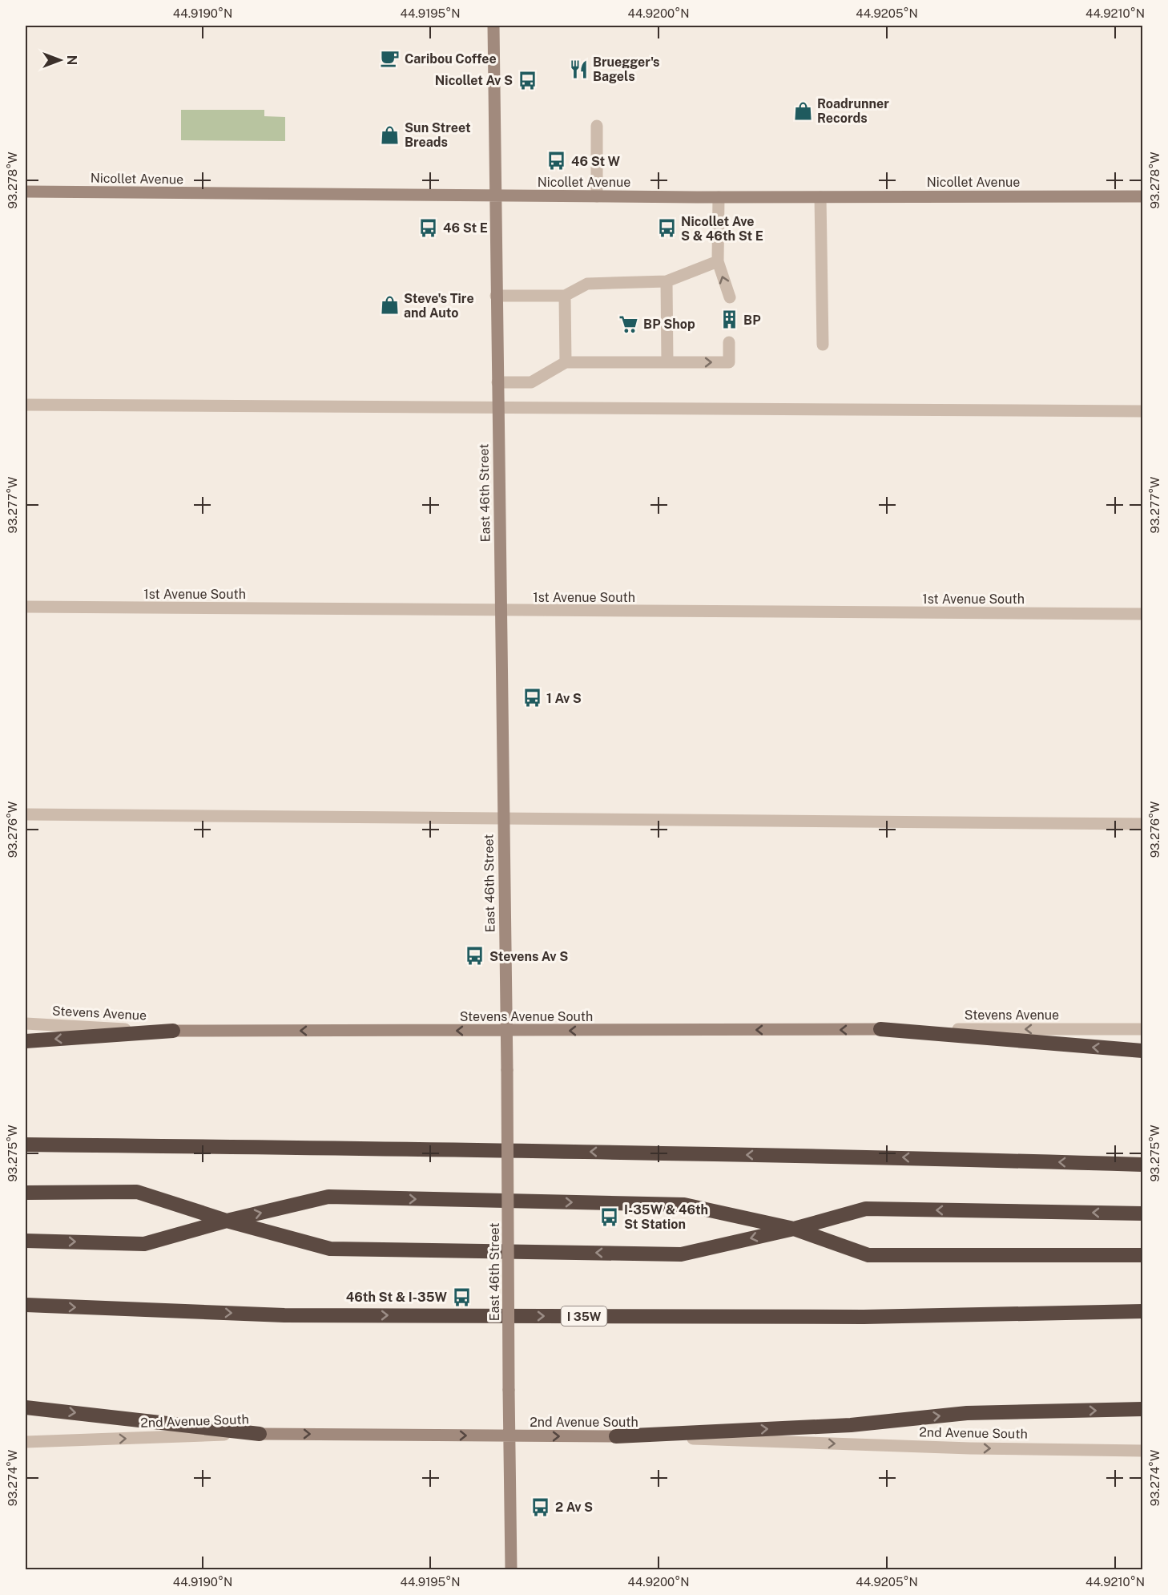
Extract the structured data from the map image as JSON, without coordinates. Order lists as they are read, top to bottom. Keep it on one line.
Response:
{"streets":{"highway":["I 35W"],"main road":["Nicollet Avenue","East 46th Street","Stevens Avenue South","2nd Avenue South"],"street":["1st Avenue South","Stevens Avenue"]},"crossings":[["Nicollet Avenue","East 46th Street"],["East 46th Street","1st Avenue South"],["East 46th Street","Stevens Avenue South"],["East 46th Street","2nd Avenue South"],["Stevens Avenue","Stevens Avenue South"]],"one_way":["Stevens Avenue","Stevens Avenue South","2nd Avenue South"],"places":{"cafe":["Caribou Coffee"],"restaurant":["Bruegger's Bagels"],"bus stop":["Nicollet Av S","46 St W","46 St E","Nicollet Ave S & 46th St E","1 Av S","Stevens Av S","I-35W & 46th St Station","46th St & I-35W","2 Av S"],"shop":["Roadrunner Records","Sun Street Breads","Steve's Tire and Auto"],"building":["BP"],"supermarket":["BP Shop"]},"north":"right","coordinates":["44.9190°N","44.9195°N","44.9200°N","44.9205°N","44.9210°N","93.278°W","93.277°W","93.276°W","93.275°W","93.274°W"]}
